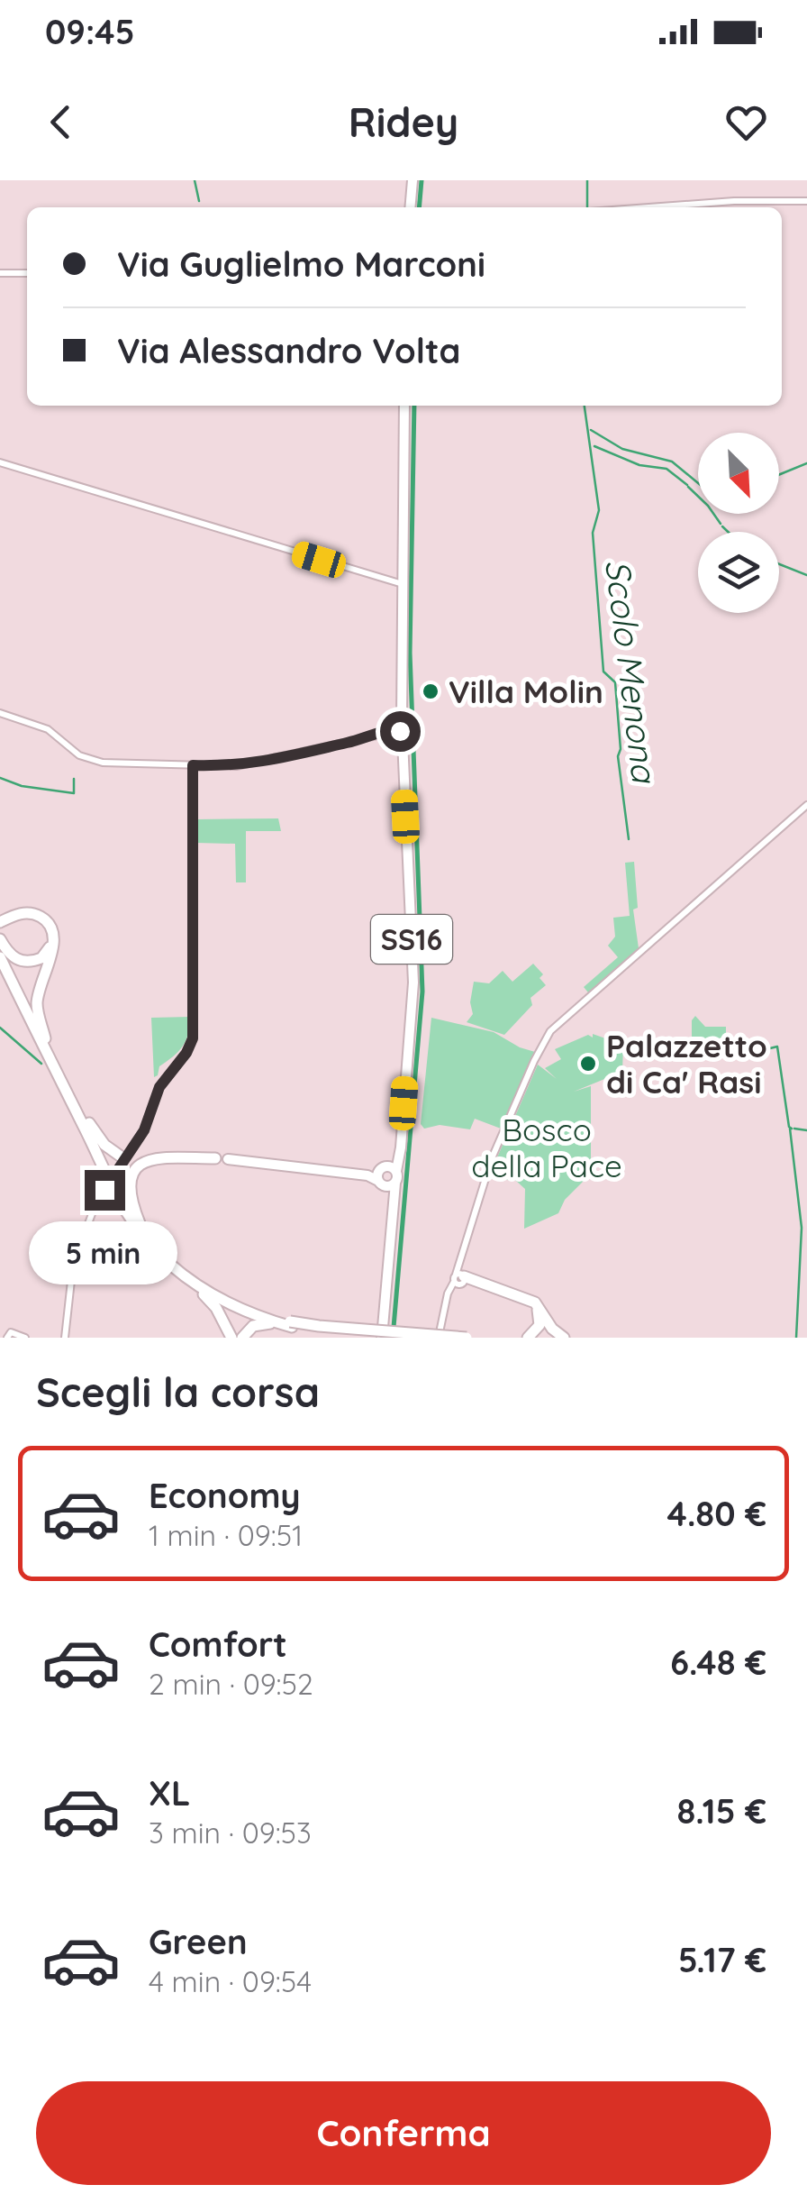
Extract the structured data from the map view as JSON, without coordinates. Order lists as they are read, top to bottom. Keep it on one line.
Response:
{"streets":{"main road":["SS16"]},"water":["Scolo Menona"],"parks":["Bosco della Pace"],"places":["Villa Molin","Palazzetto di Ca' Rasi"],"north":"bottom right","page":{"status":"09:45","header":"Ridey","banner":["Via Guglielmo Marconi","Via Alessandro Volta"],"bubble":"5 min","heading":"Scegli la corsa","list":[{"name":"Economy","note":"1 min · 09:51","value":"4.80 €"},{"name":"Comfort","note":"2 min · 09:52","value":"6.48 €"},{"name":"XL","note":"3 min · 09:53","value":"8.15 €"},{"name":"Green","note":"4 min · 09:54","value":"5.17 €"}],"buttons":"Conferma"}}
